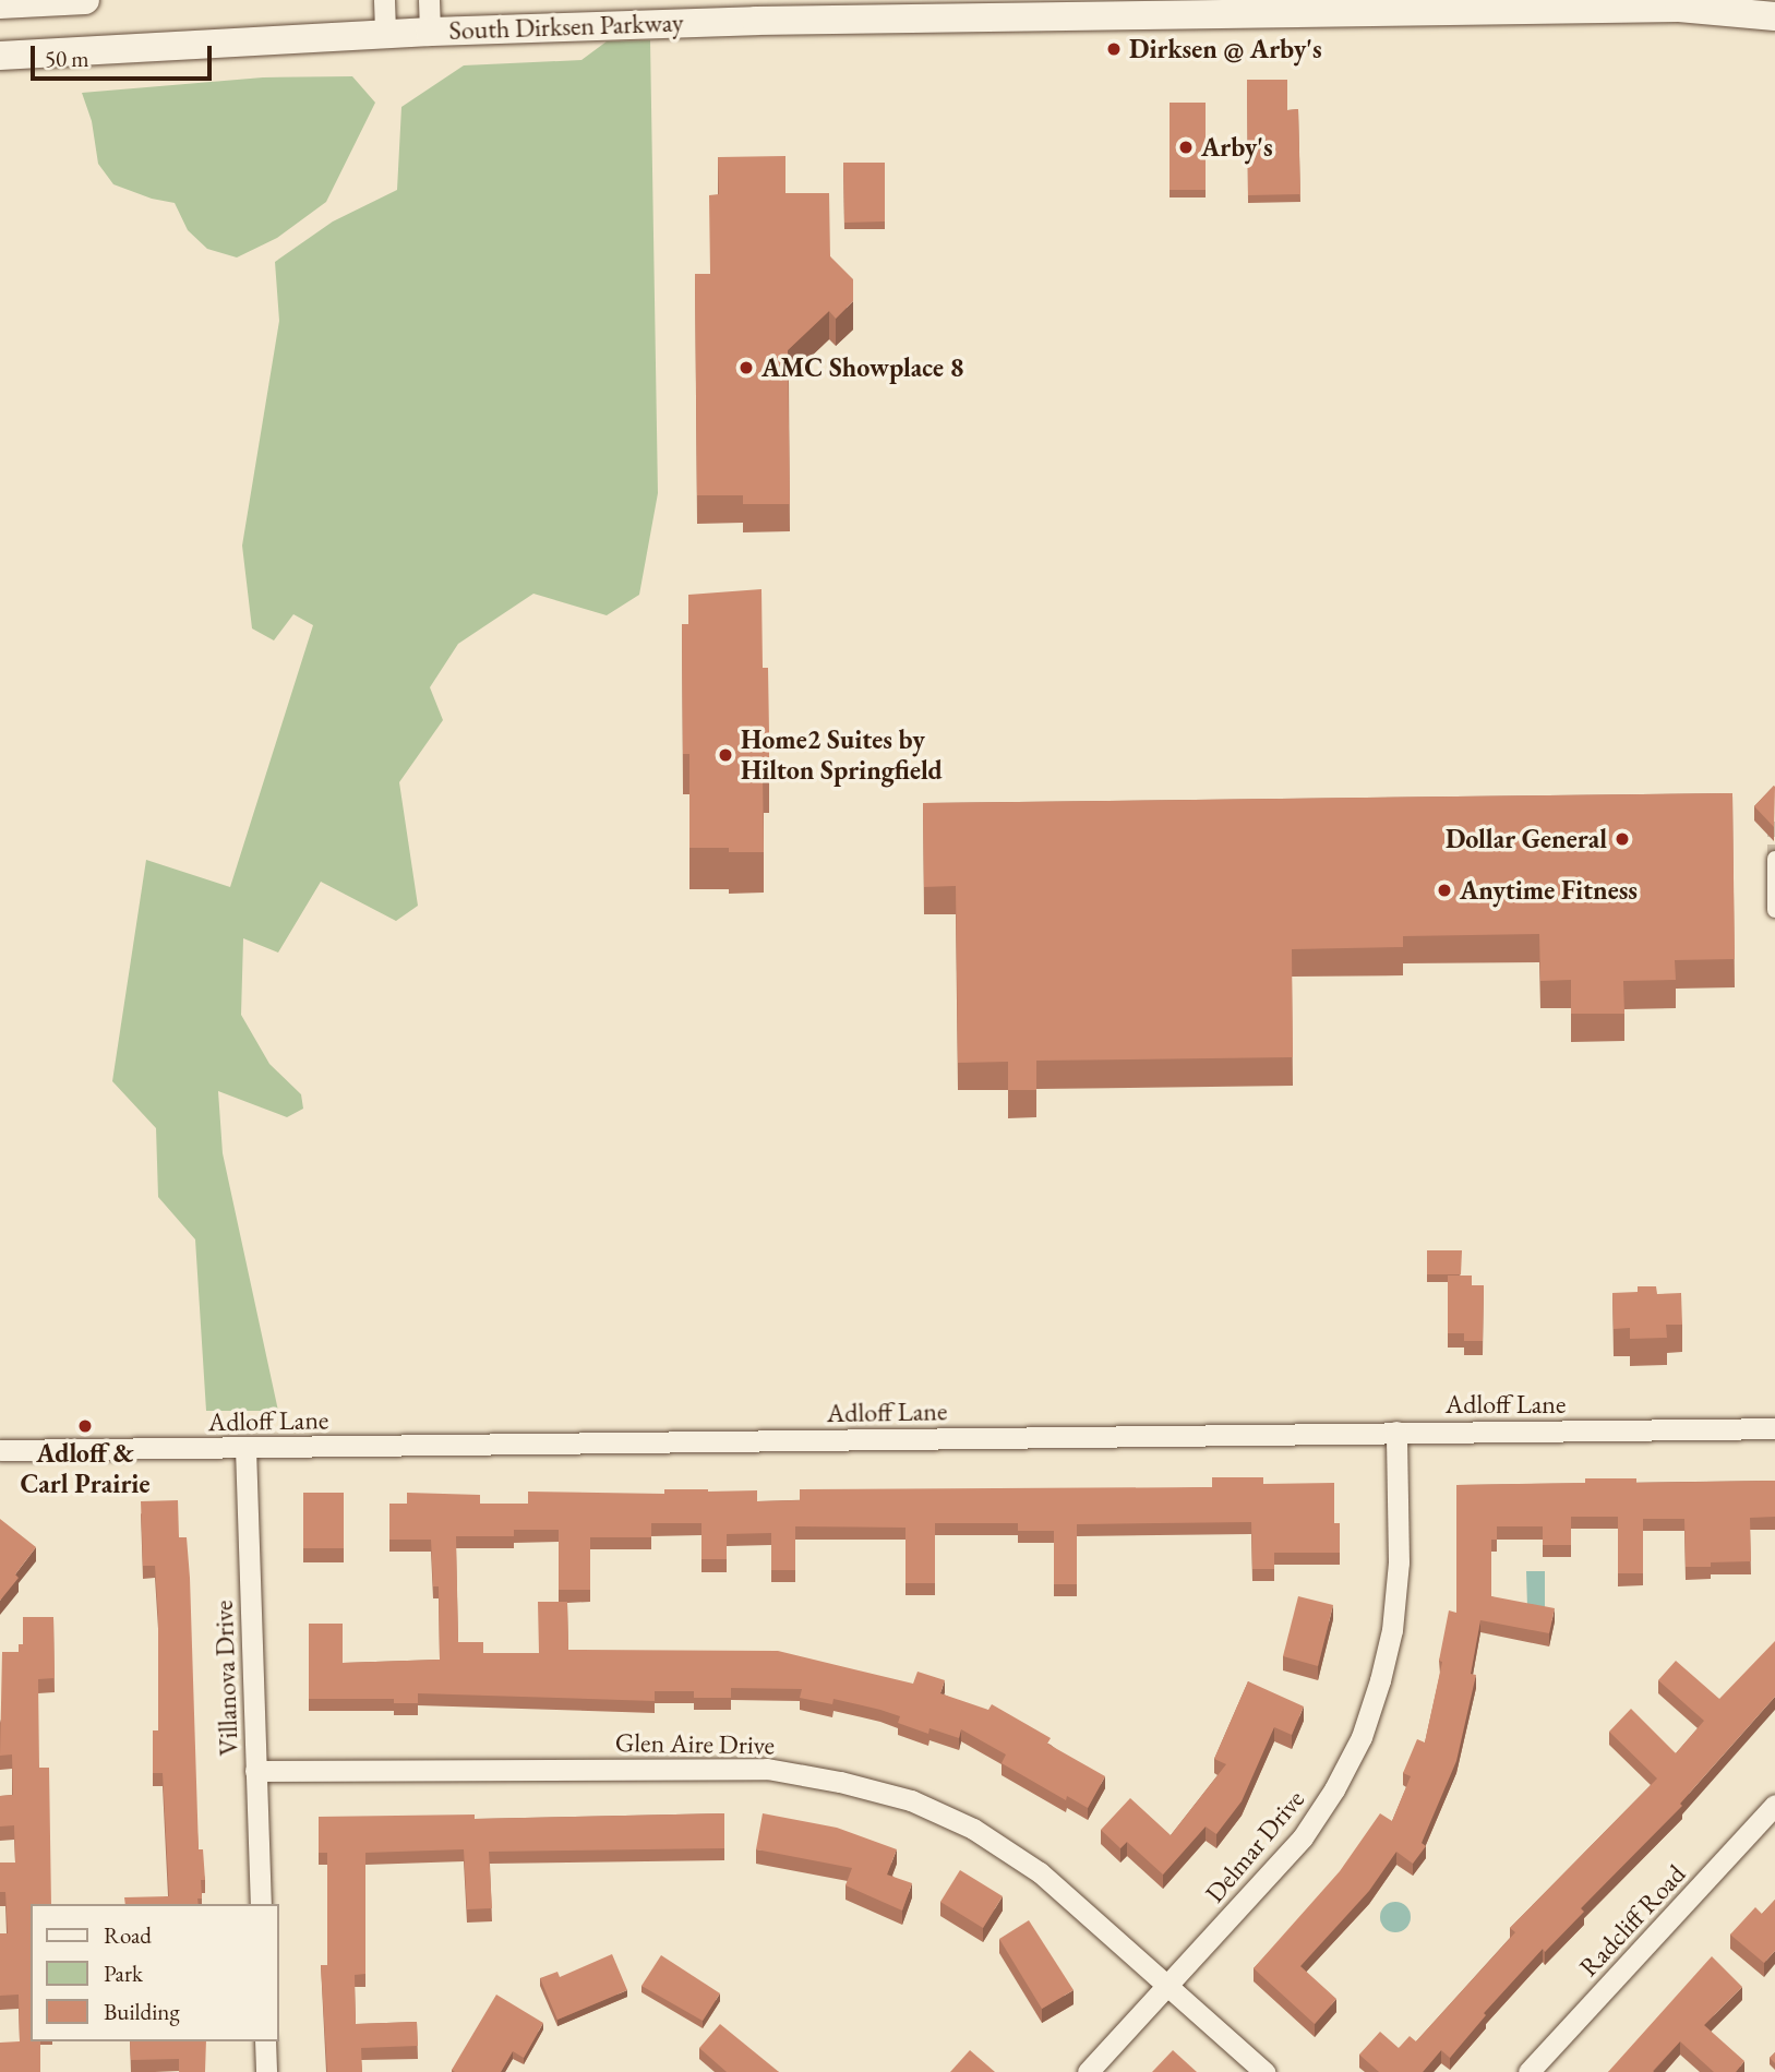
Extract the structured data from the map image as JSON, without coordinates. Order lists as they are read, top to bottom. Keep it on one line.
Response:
{"streets":{"main road":["South Dirksen Parkway"],"street":["Adloff Lane","Villanova Drive","Glen Aire Drive","Delmar Drive","Radcliff Road"]},"crossings":[["Adloff Lane","Villanova Drive"],["Adloff Lane","Delmar Drive"],["Villanova Drive","Glen Aire Drive"],["Glen Aire Drive","Delmar Drive"]],"places":["Dirksen @ Arby's","Arby's","AMC Showplace 8","Home2 Suites by Hilton Springfield","Dollar General","Anytime Fitness","Adloff & Carl Prairie"],"legend":["Road","Park","Building"],"scale_bar":"50 m"}
